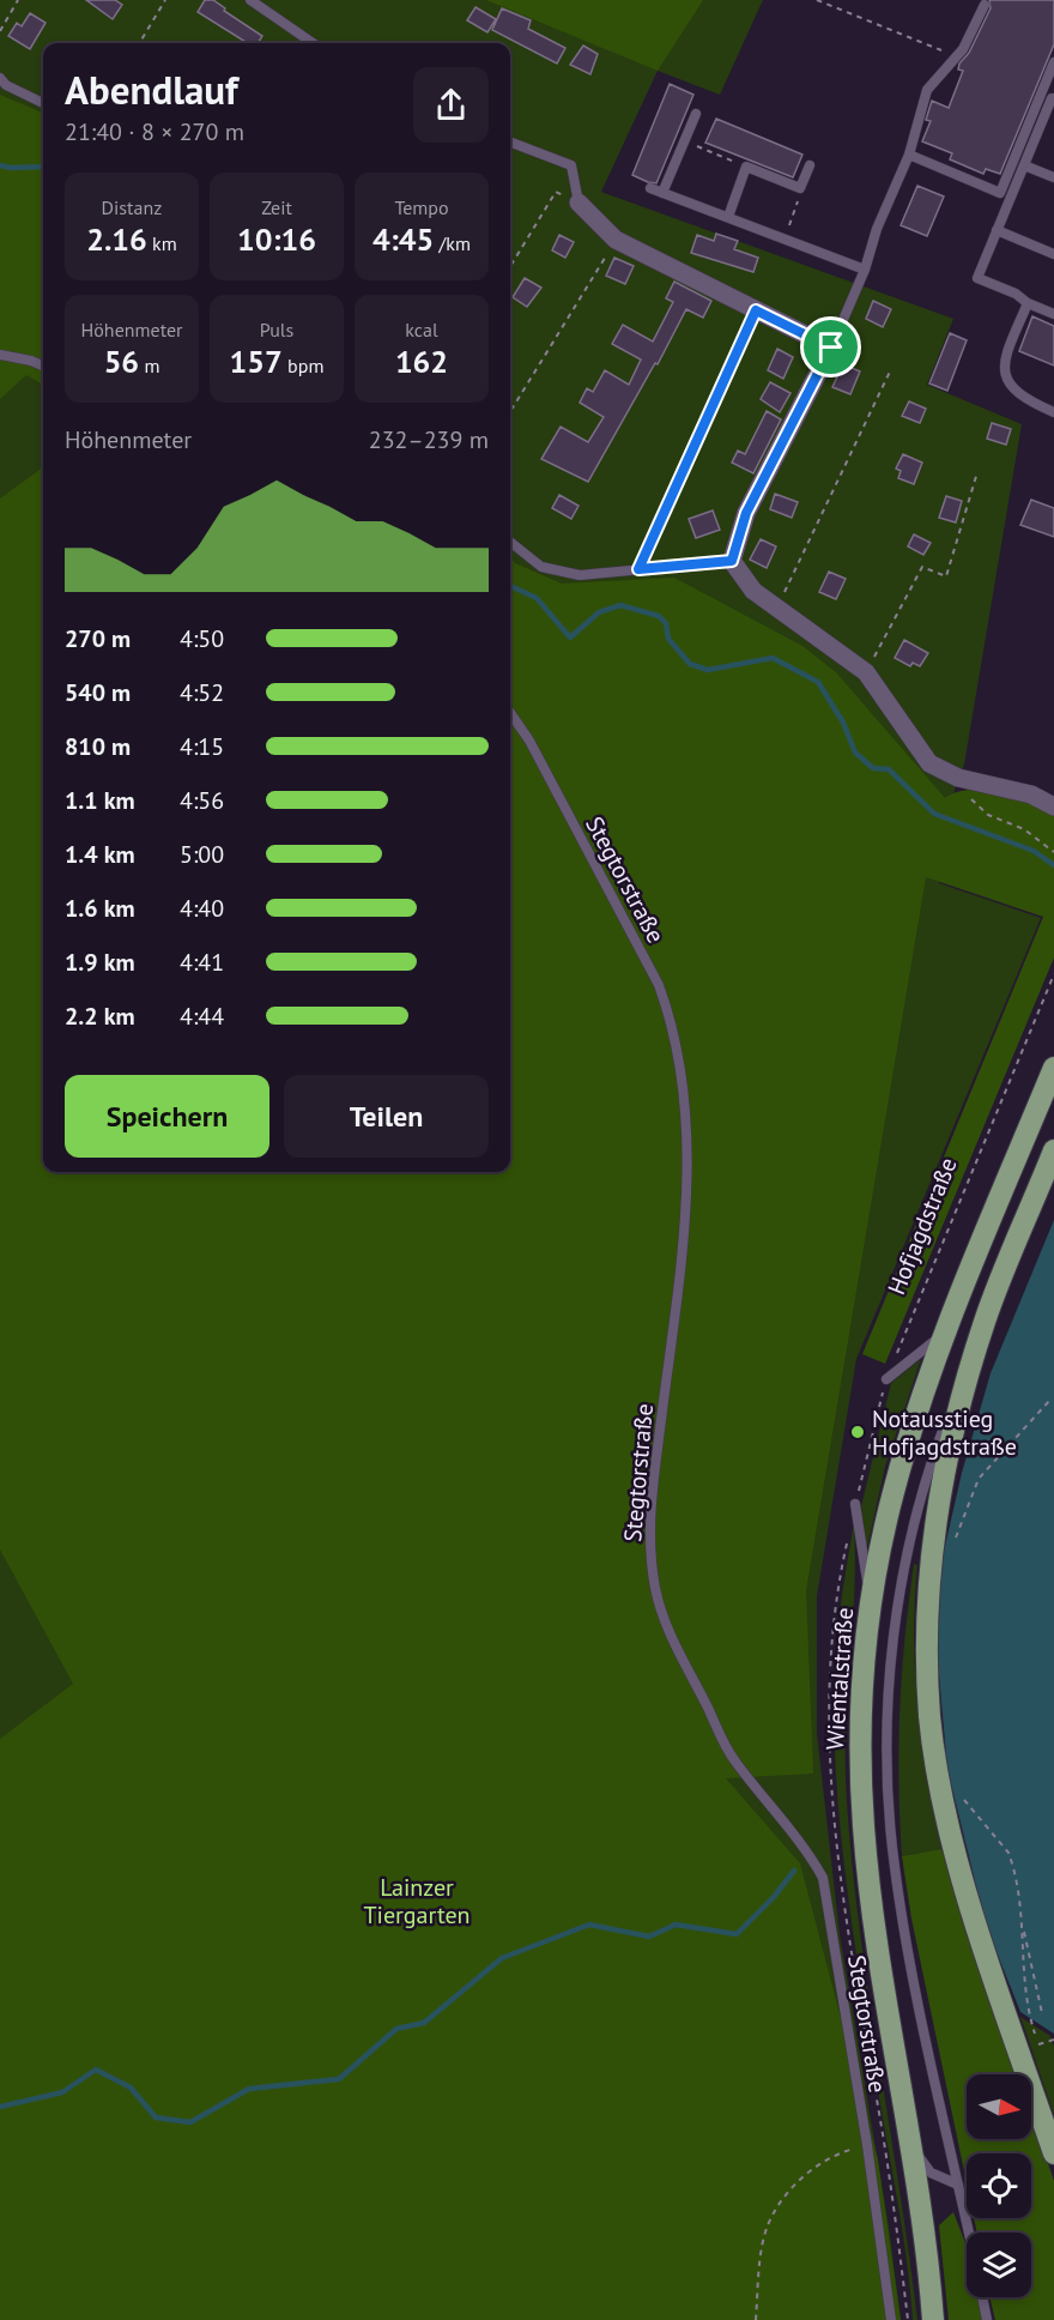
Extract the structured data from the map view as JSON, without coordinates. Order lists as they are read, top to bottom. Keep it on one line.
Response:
{"streets":{"main road":["Wientalstraße"],"lane":["Stegtorstraße"],"path":["Hofjagdstraße"]},"parks":["Lainzer Tiergarten"],"places":["Notausstieg Hofjagdstraße"],"north":"right","page":{"heading":["Abendlauf","21:40 · 8 × 270 m"],"stats":[["Distanz","2.16 km"],["Zeit","10:16"],["Tempo","4:45 /km"],["Höhenmeter","56 m"],["Puls","157 bpm"],["kcal","162"]],"chart":["Höhenmeter","232–239 m"],"list":[{"name":"270 m","note":"4:50"},{"name":"540 m","note":"4:52"},{"name":"810 m","note":"4:15"},{"name":"1.1 km","note":"4:56"},{"name":"1.4 km","note":"5:00"},{"name":"1.6 km","note":"4:40"},{"name":"1.9 km","note":"4:41"},{"name":"2.2 km","note":"4:44"}],"buttons":["Speichern","Teilen"]}}
